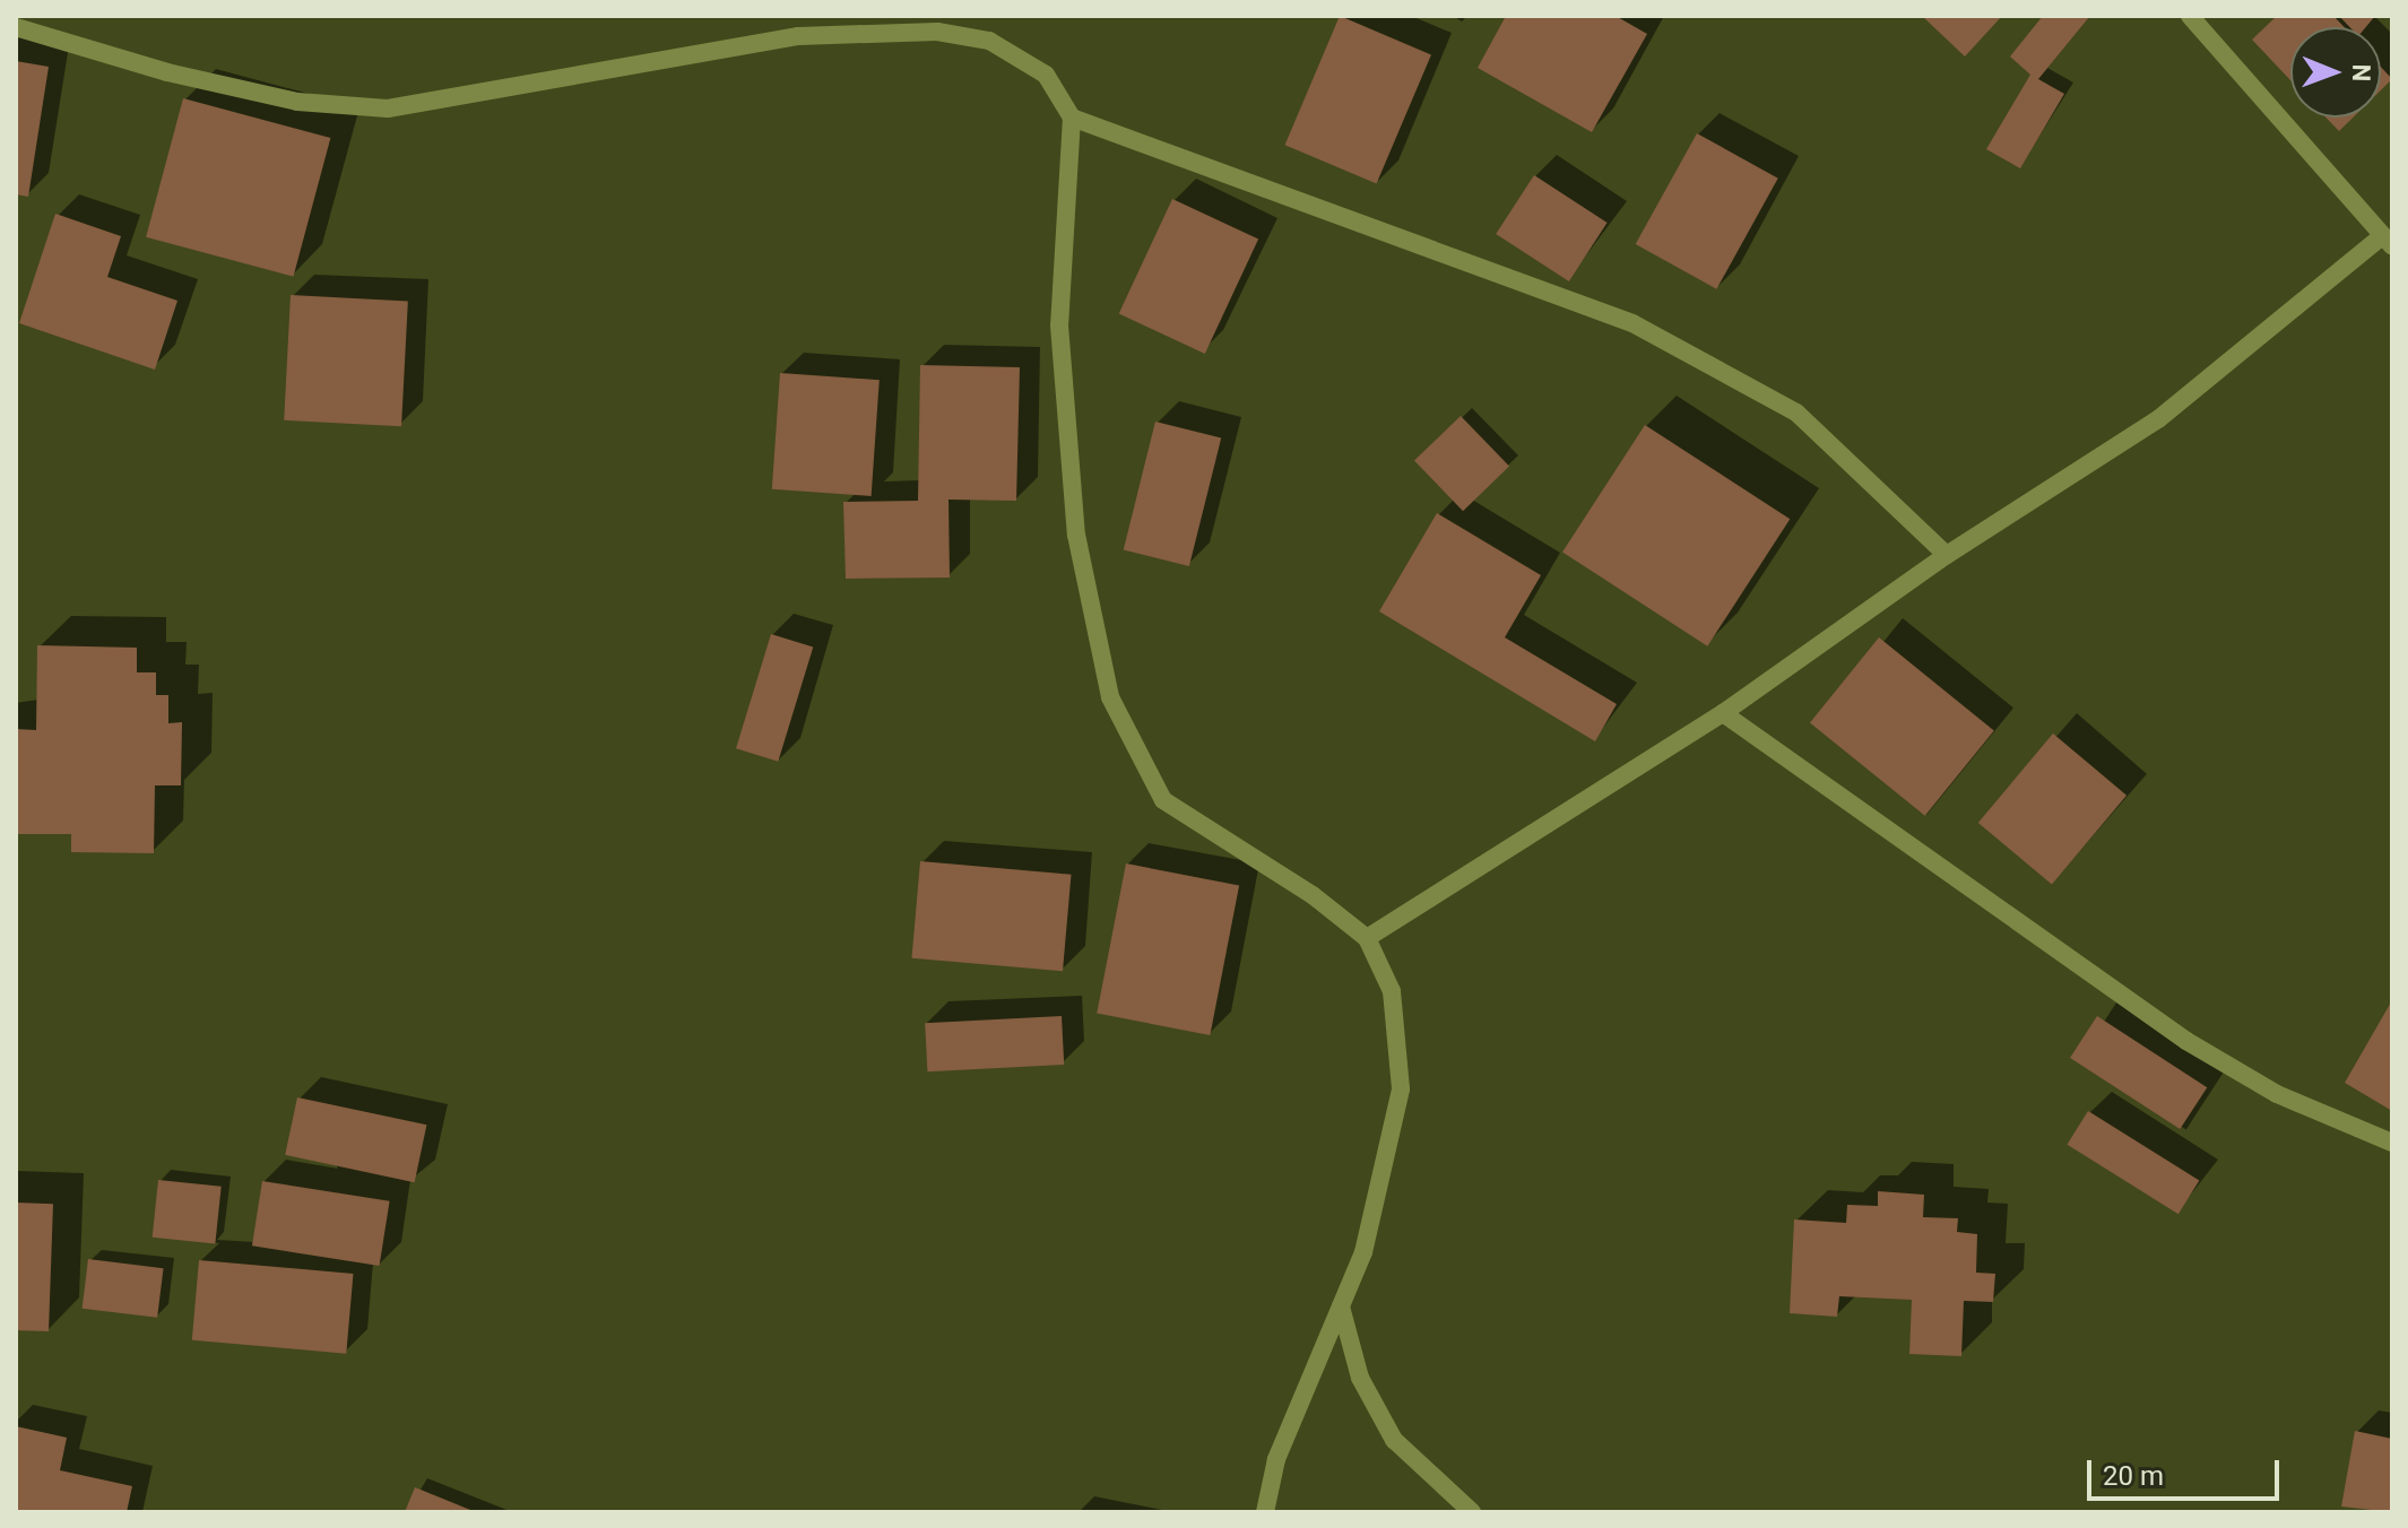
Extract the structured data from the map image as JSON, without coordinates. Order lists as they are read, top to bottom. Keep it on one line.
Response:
{"scale_bar":"20 m","north":"right"}
